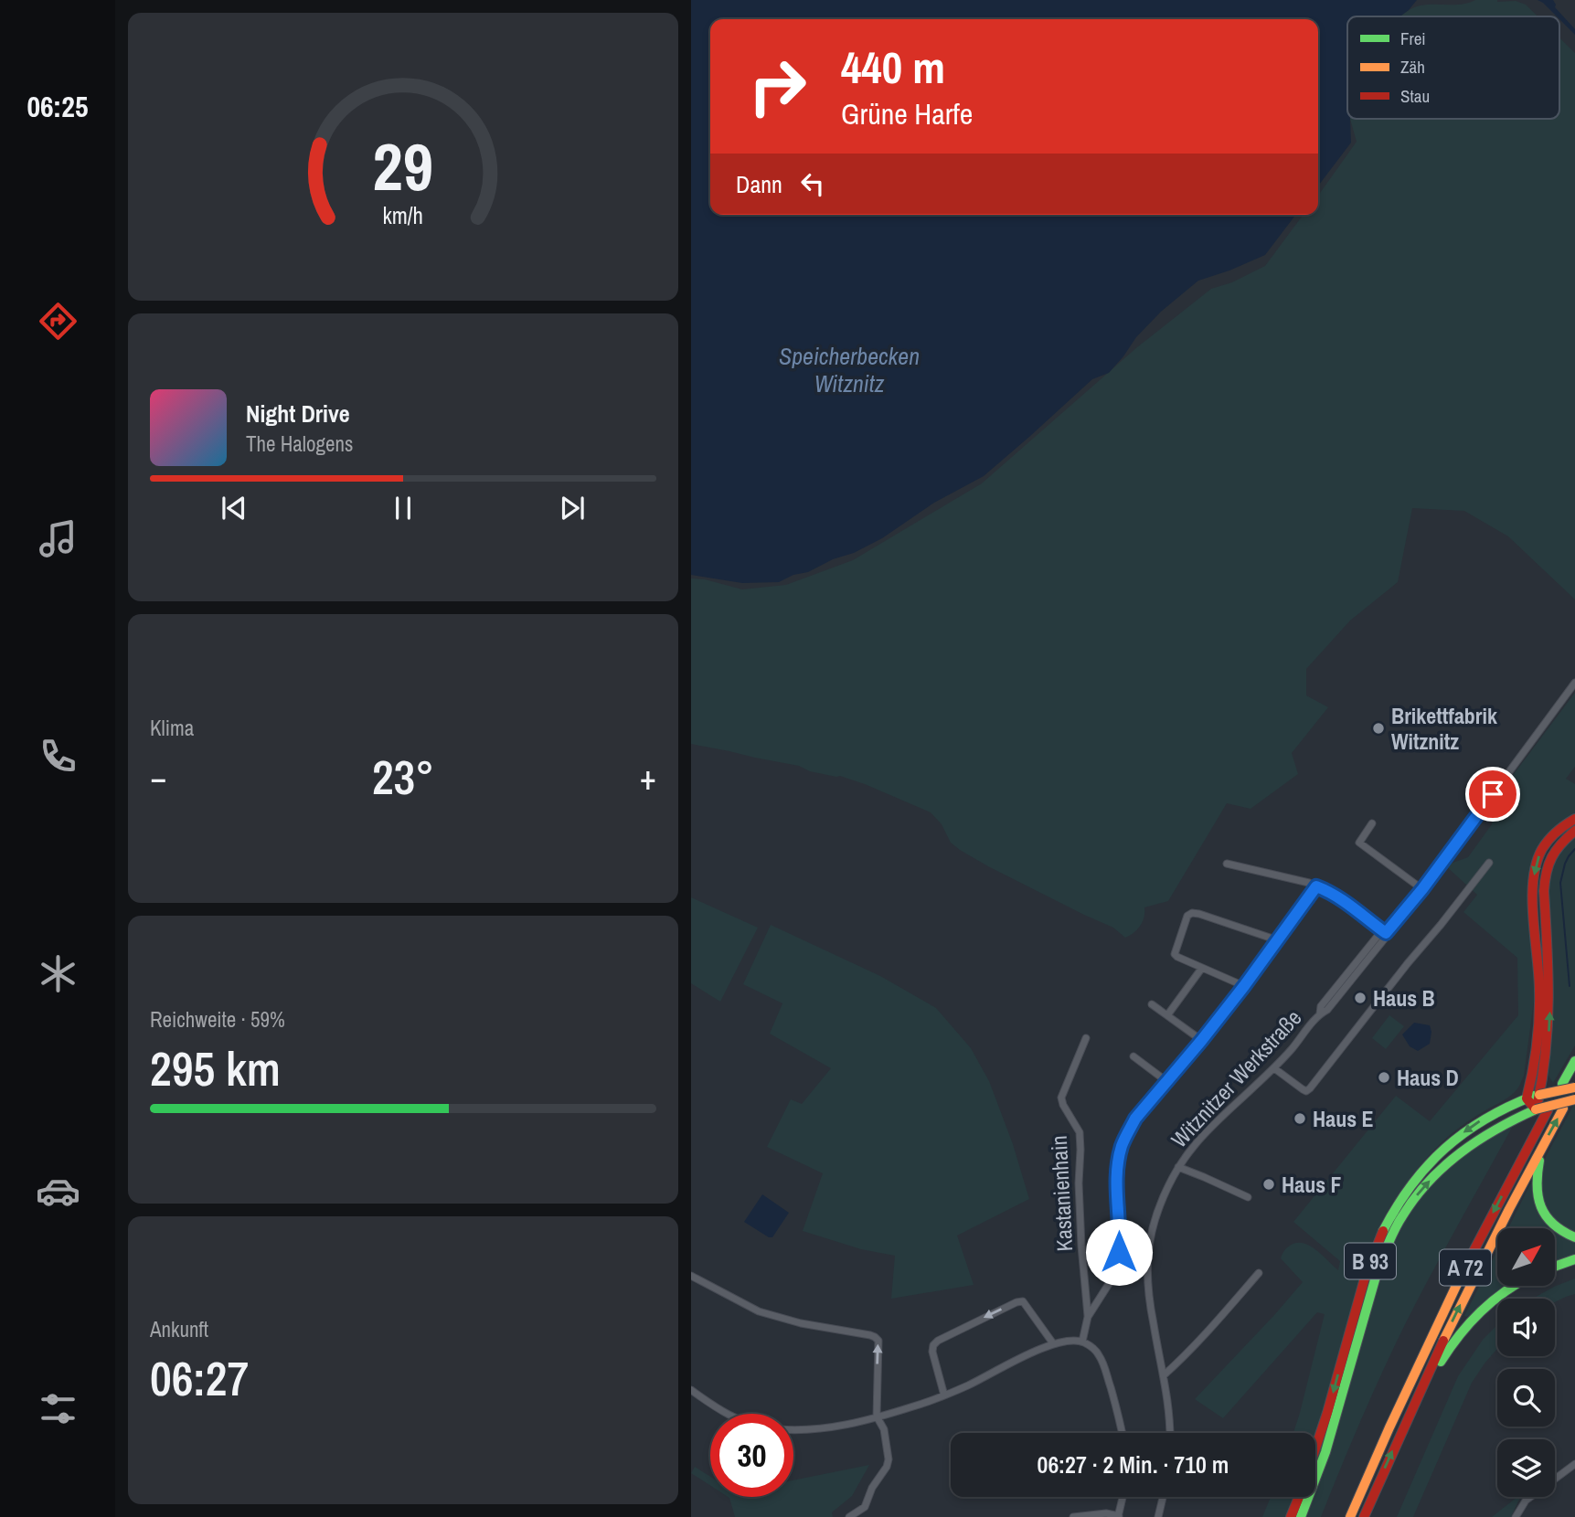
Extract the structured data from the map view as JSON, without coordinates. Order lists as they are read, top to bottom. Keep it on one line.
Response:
{"streets":{"main road":["B 93","A 72"],"street":["Witznitzer Werkstraße","Kastanienhain"]},"water":["Speicherbecken Witznitz"],"places":["Brikettfabrik Witznitz","Haus B","Haus D","Haus E","Haus F"],"legend":["Frei","Zäh","Stau"],"north":"top right","page":{"tabs":"06:25","turn":["440 m","Grüne Harfe"],"then":"Dann","song":["Night Drive","The Halogens"],"tile":["Klima",["Reichweite · 59%","295 km"],["Ankunft","06:27"]],"heat":["−","23°","+"],"limit":"30","trip":"06:27 · 2 Min. · 710 m","gauge":["29","km/h"]}}
